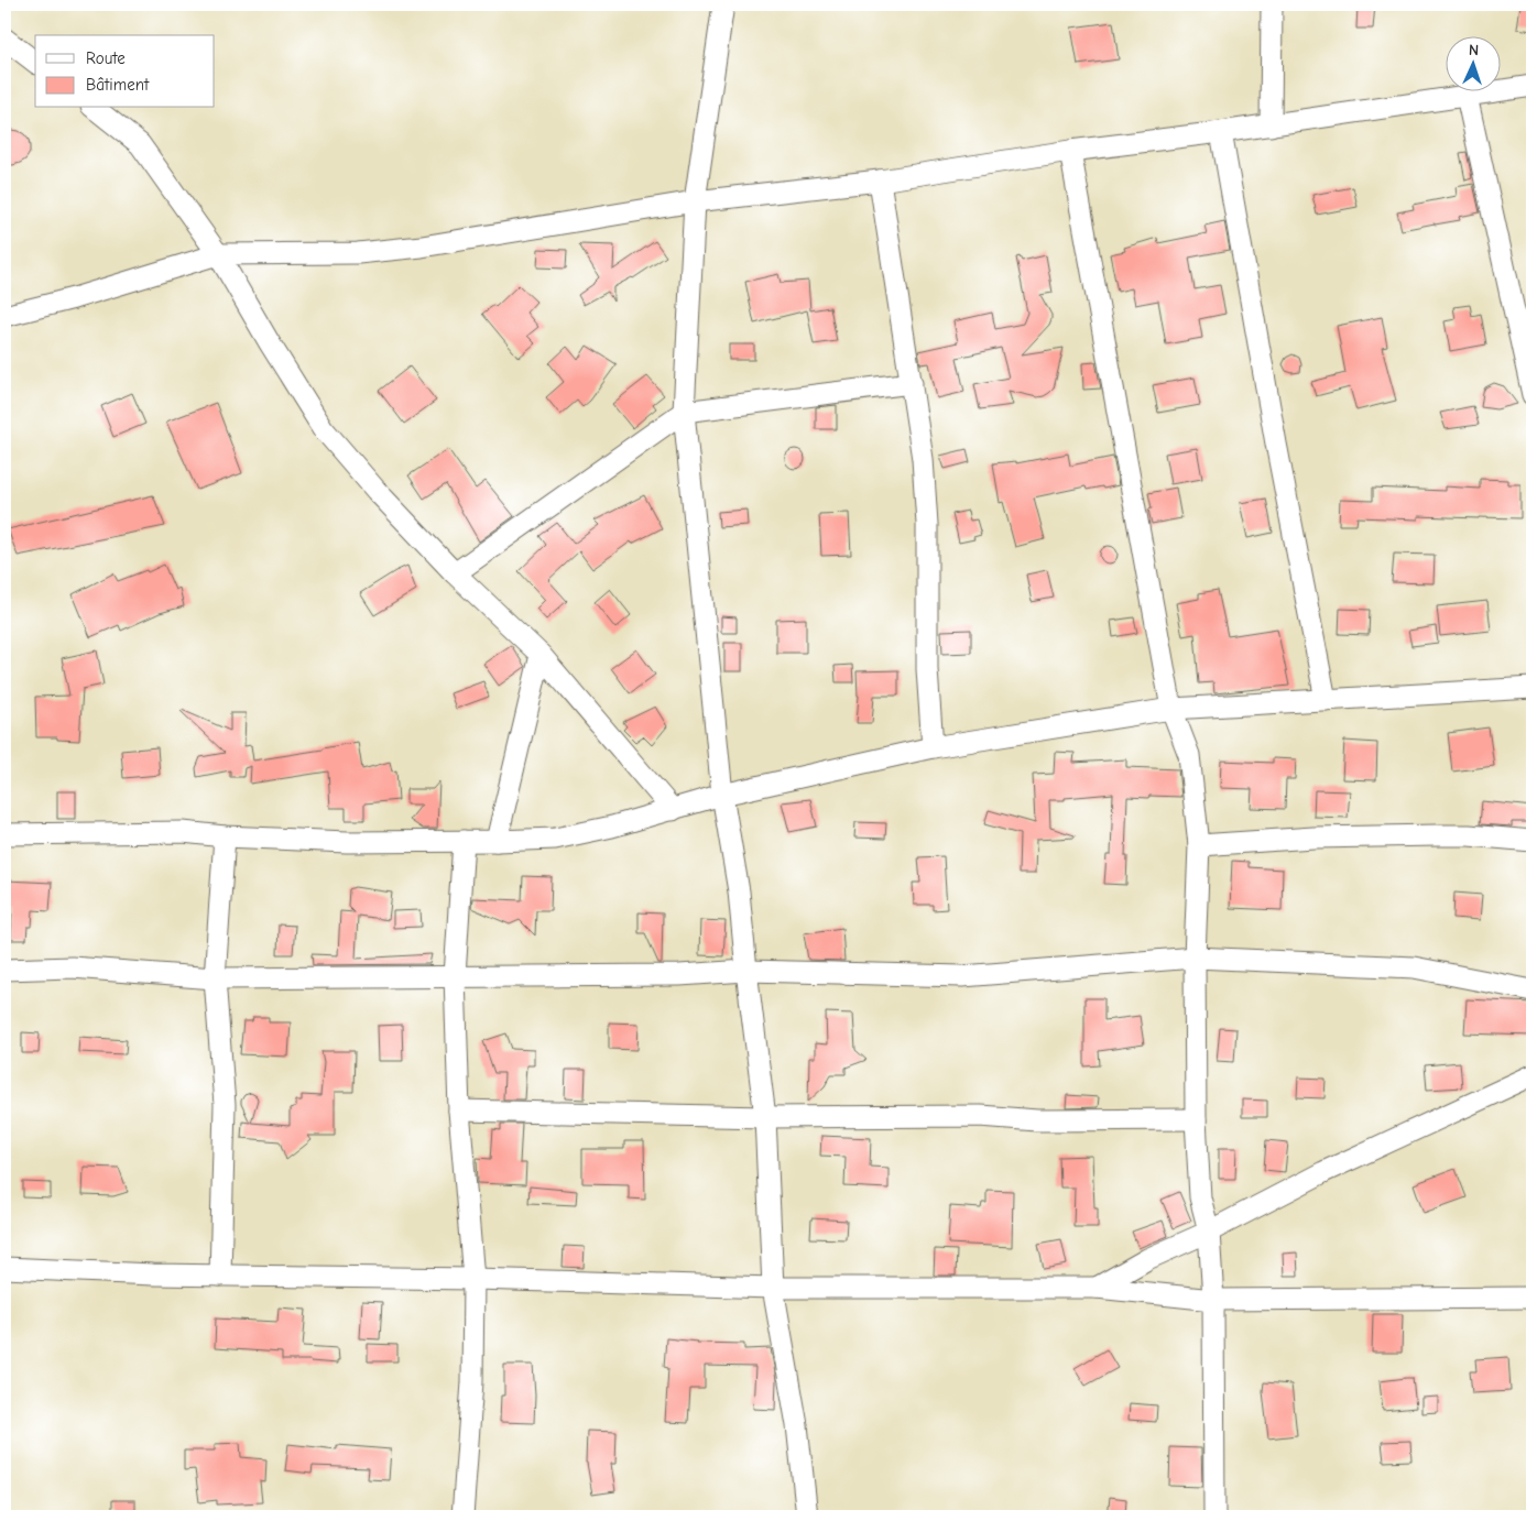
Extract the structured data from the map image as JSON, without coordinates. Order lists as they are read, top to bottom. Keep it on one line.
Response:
{"legend":["Route","Bâtiment"],"north":"top"}
